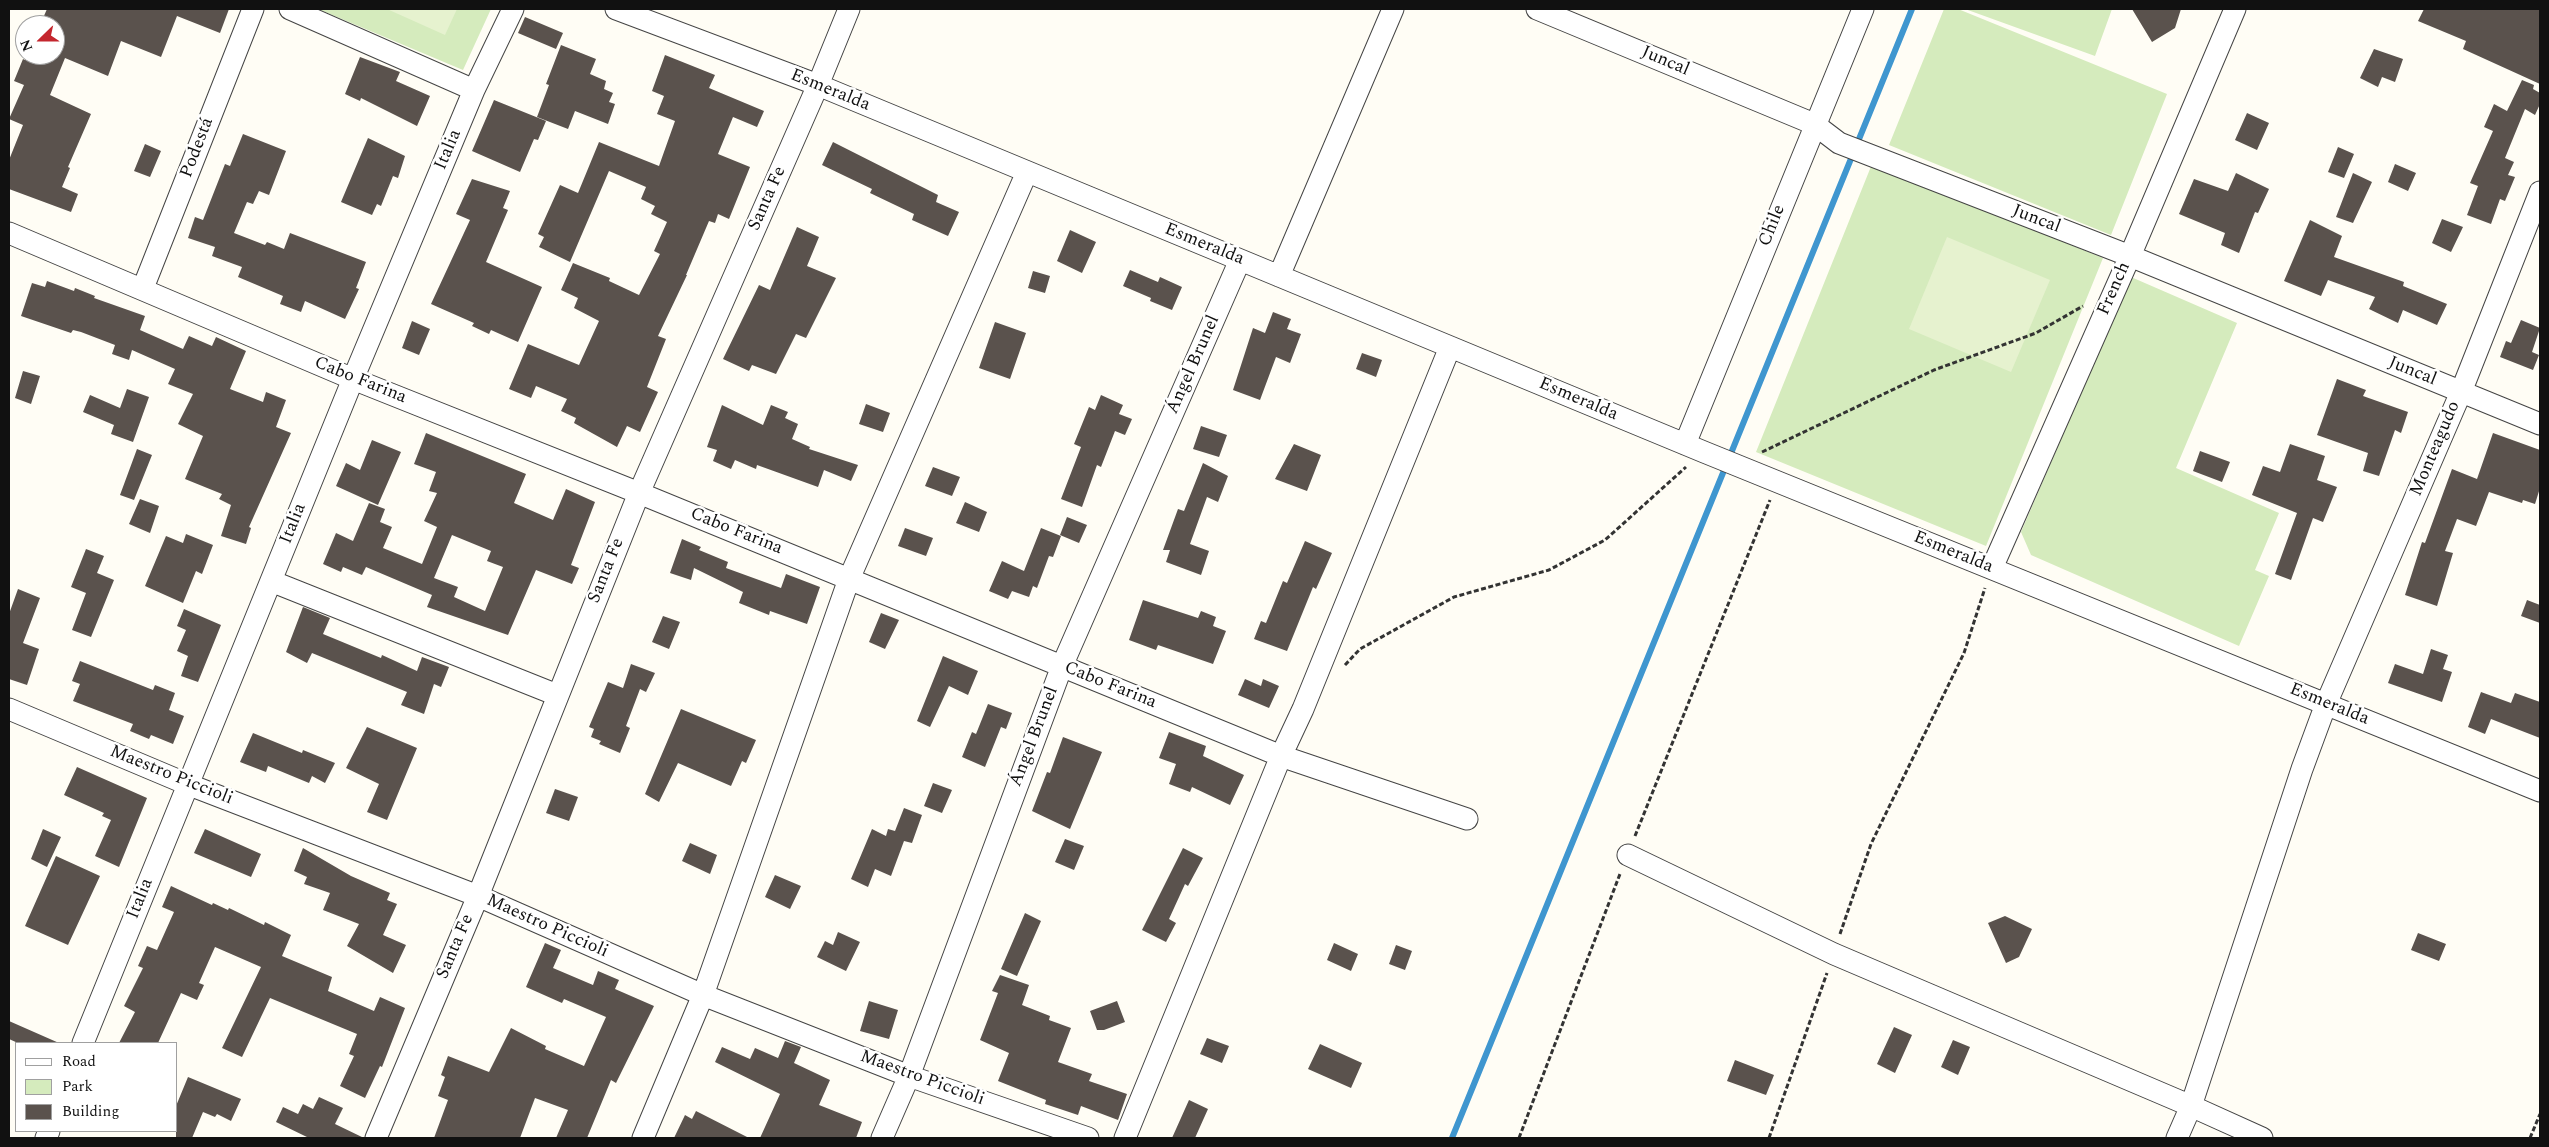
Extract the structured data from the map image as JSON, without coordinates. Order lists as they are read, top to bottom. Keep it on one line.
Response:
{"streets":{"street":["Juncal","Esmeralda","Podestá","Italia","Santa Fe","Chile","French","Ángel Brunel","Cabo Farina","Monteagudo","Maestro Piccioli"]},"crossings":[["Juncal","Chile"],["Juncal","French"],["Juncal","Monteagudo"],["Esmeralda","Santa Fe"],["Esmeralda","Chile"],["Esmeralda","French"],["Esmeralda","Ángel Brunel"],["Esmeralda","Monteagudo"],["Podestá","Cabo Farina"],["Italia","Cabo Farina"],["Italia","Maestro Piccioli"],["Santa Fe","Cabo Farina"],["Santa Fe","Maestro Piccioli"],["Ángel Brunel","Cabo Farina"],["Ángel Brunel","Maestro Piccioli"]],"legend":["Road","Park","Building"],"north":"left"}
